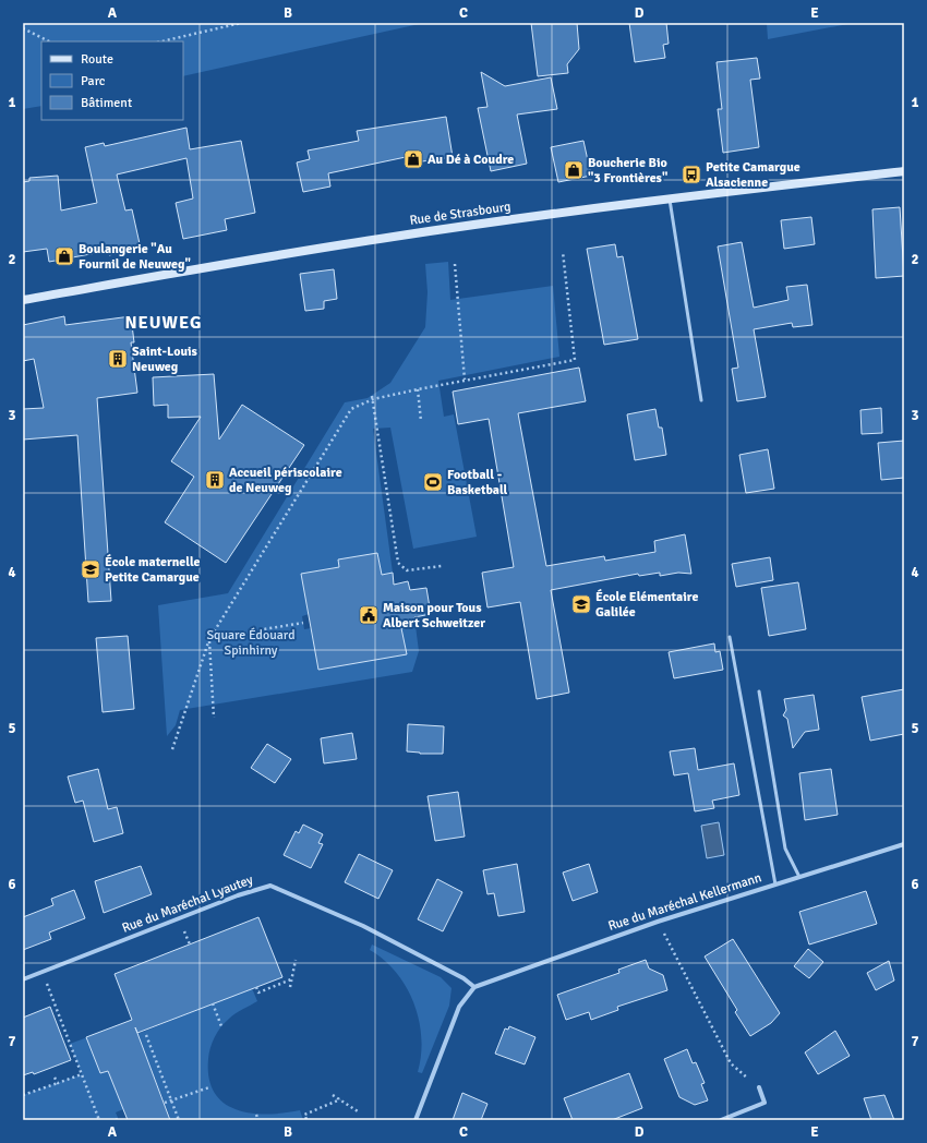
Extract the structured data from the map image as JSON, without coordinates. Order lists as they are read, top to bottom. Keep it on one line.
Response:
{"streets":{"main road":["Rue de Strasbourg"],"street":["Rue du Maréchal Kellermann","Rue du Maréchal Lyautey"]},"crossings":[["Rue du Maréchal Kellermann","Rue du Maréchal Lyautey"]],"districts":["NEUWEG"],"parks":["Square Édouard Spinhirny"],"places":{"shop":["Au Dé à Coudre","Boucherie Bio \"3 Frontières\"","Boulangerie \"Au Fournil de Neuweg\""],"bus stop":["Petite Camargue Alsacienne"],"building":["Saint-Louis Neuweg","Accueil périscolaire de Neuweg"],"sports":["Football - Basketball"],"school or university":["École maternelle Petite Camargue","École Elémentaire Galilée"],"public building":["Maison pour Tous Albert Schweitzer"]},"legend":["Route","Parc","Bâtiment"],"grid":{"columns":["A","B","C","D","E"],"rows":["1","2","3","4","5","6","7"]}}
